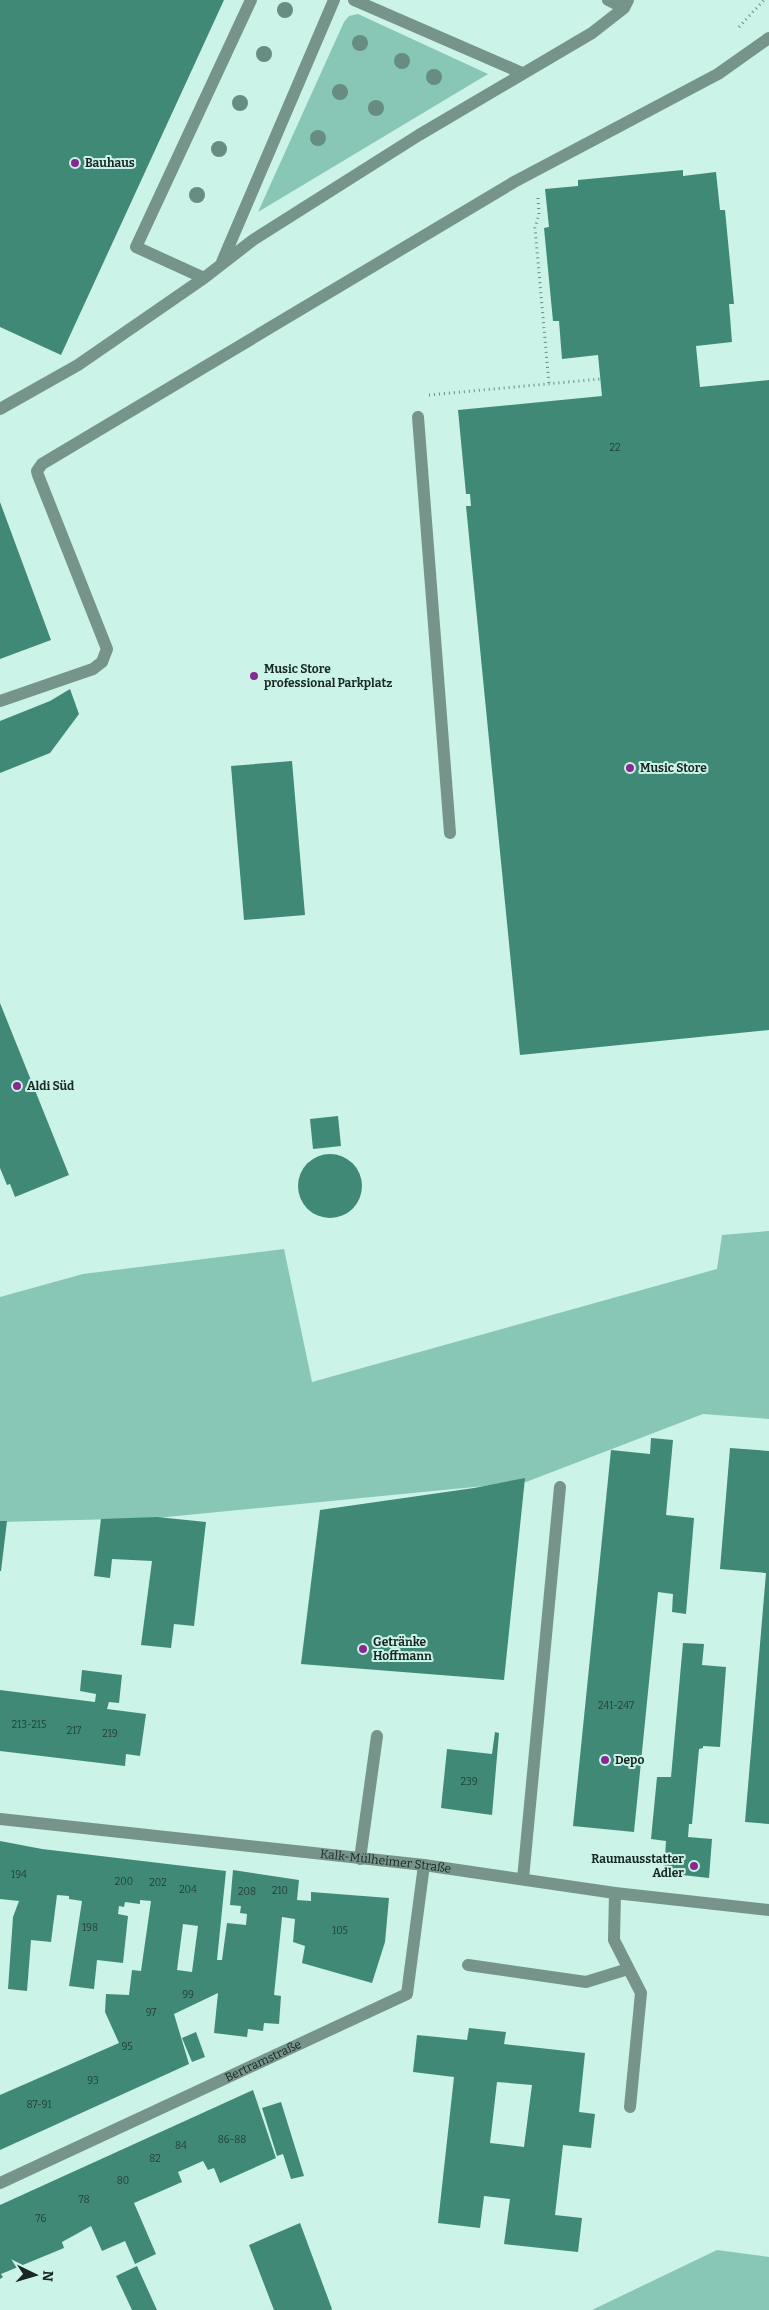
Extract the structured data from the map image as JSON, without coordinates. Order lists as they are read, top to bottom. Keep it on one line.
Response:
{"streets":{"street":["Kalk-Mülheimer Straße","Bertramstraße"]},"crossings":[["Kalk-Mülheimer Straße","Bertramstraße"]],"places":["Bauhaus","Music Store professional Parkplatz","Music Store","Aldi Süd","Getränke Hoffmann","Depo","Raumausstatter Adler"],"house_numbers":["22","241-247","213-215","217","219","239","194","200","202","204","210","208","198","105","99","97","95","93","87-91","86-88","84","82","80","78","76"],"north":"right"}
